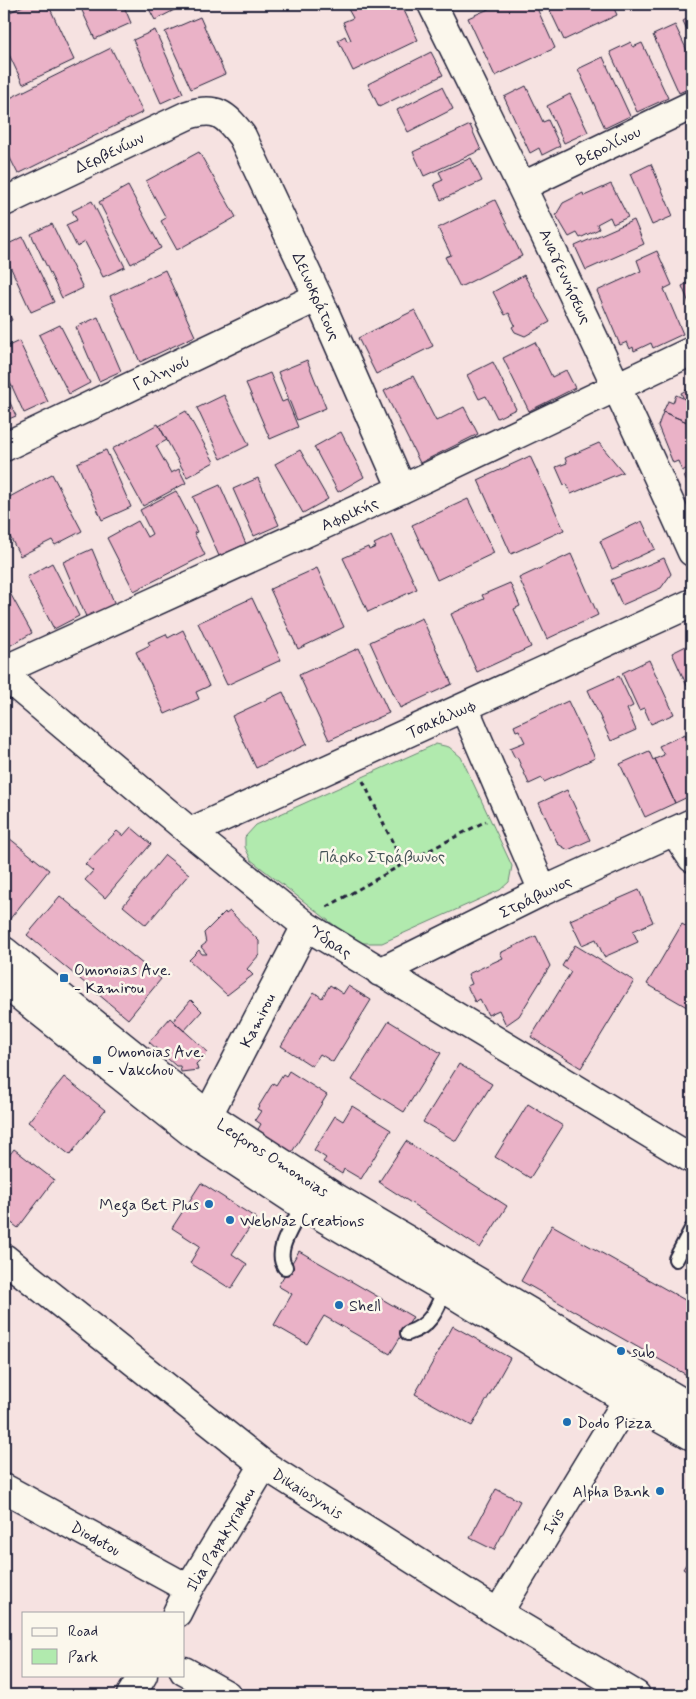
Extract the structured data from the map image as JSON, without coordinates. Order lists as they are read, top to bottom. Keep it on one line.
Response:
{"streets":{"street":["Βερολίνου","Δερβενίων","Αναγεννήσεως","Δεινοκράτους","Γαληνού","Αφρικής","Τσακάλωφ","Στράβωνος","Ύδρας","Kamirou","Leoforos Omonoias","Dikaiosynis","Ivis","Diodotou","Ilia Papakyriakou"]},"crossings":[["Βερολίνου","Αναγεννήσεως"],["Δερβενίων","Δεινοκράτους"],["Αναγεννήσεως","Αφρικής"],["Δεινοκράτους","Γαληνού"],["Δεινοκράτους","Αφρικής"],["Τσακάλωφ","Ύδρας"],["Στράβωνος","Ύδρας"],["Ύδρας","Kamirou"],["Kamirou","Leoforos Omonoias"],["Leoforos Omonoias","Ivis"],["Dikaiosynis","Ivis"],["Dikaiosynis","Ilia Papakyriakou"],["Diodotou","Ilia Papakyriakou"]],"parks":["Πάρκο Στράβωνος"],"places":{"transit":["Omonoias Ave. - Kamirou","Omonoias Ave. - Vakchou"],"other":["Mega Bet Plus","WebNaz Creations","Shell","sub","Dodo Pizza","Alpha Bank"]},"legend":["Road","Park"]}
